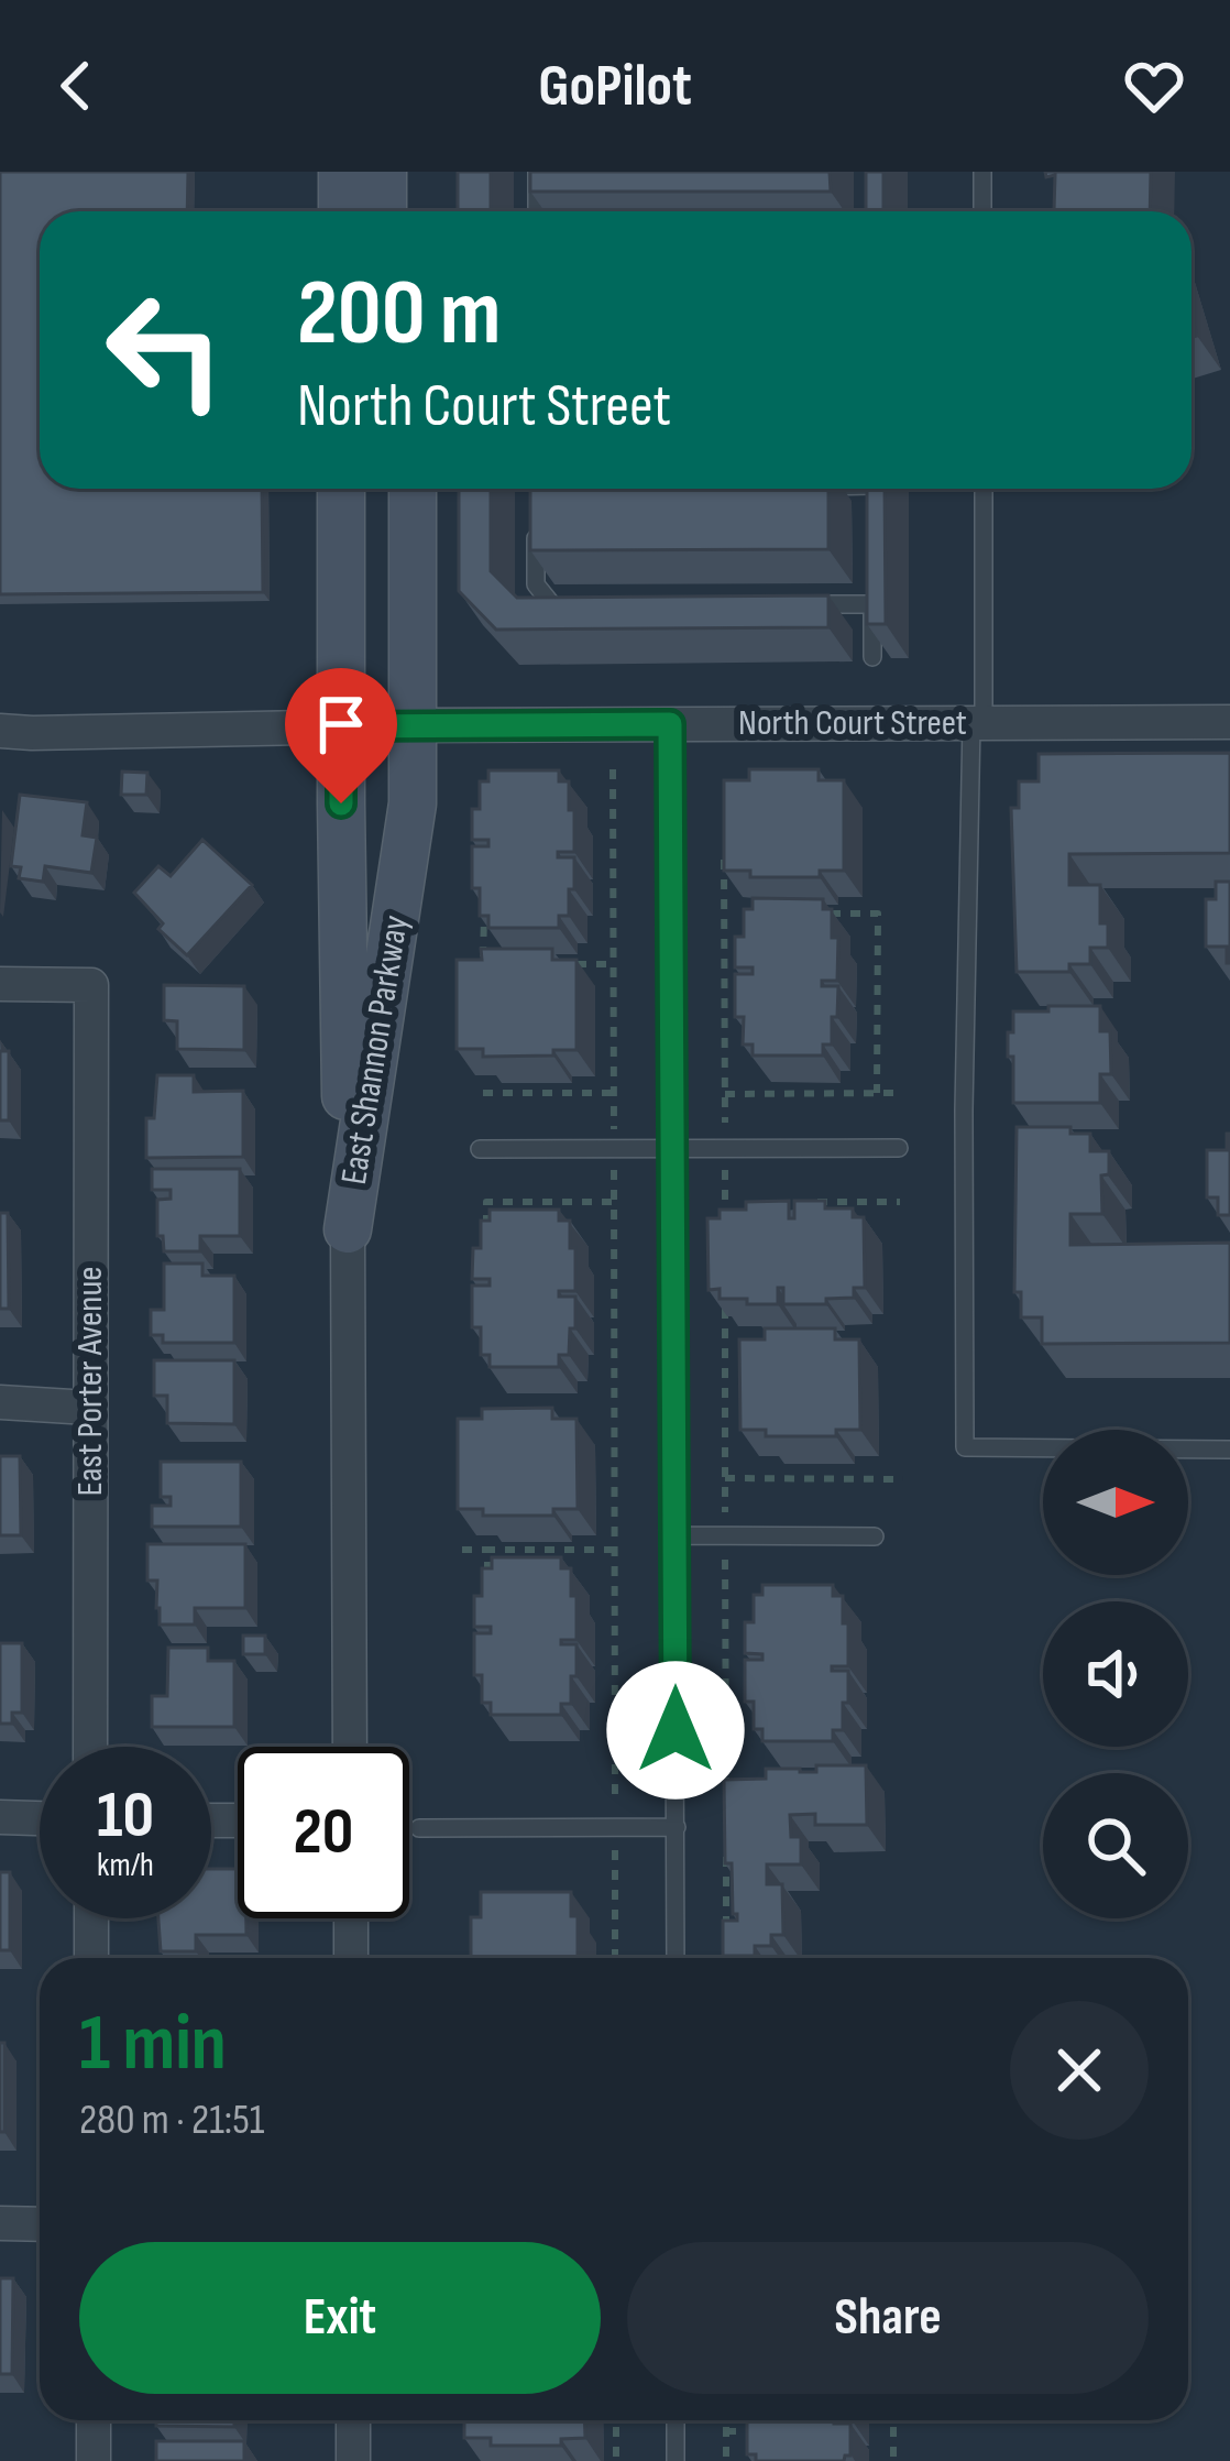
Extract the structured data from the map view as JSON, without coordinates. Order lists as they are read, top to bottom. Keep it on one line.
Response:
{"streets":{"street":["North Court Street","East Shannon Parkway","East Porter Avenue"]},"crossings":[["North Court Street","East Shannon Parkway"]],"north":"right","page":{"header":"GoPilot","turn":["200 m","North Court Street"],"speed":"10 km/h","limit":"20","heading":["1 min","280 m · 21:51"],"buttons":["Exit","Share"]}}
